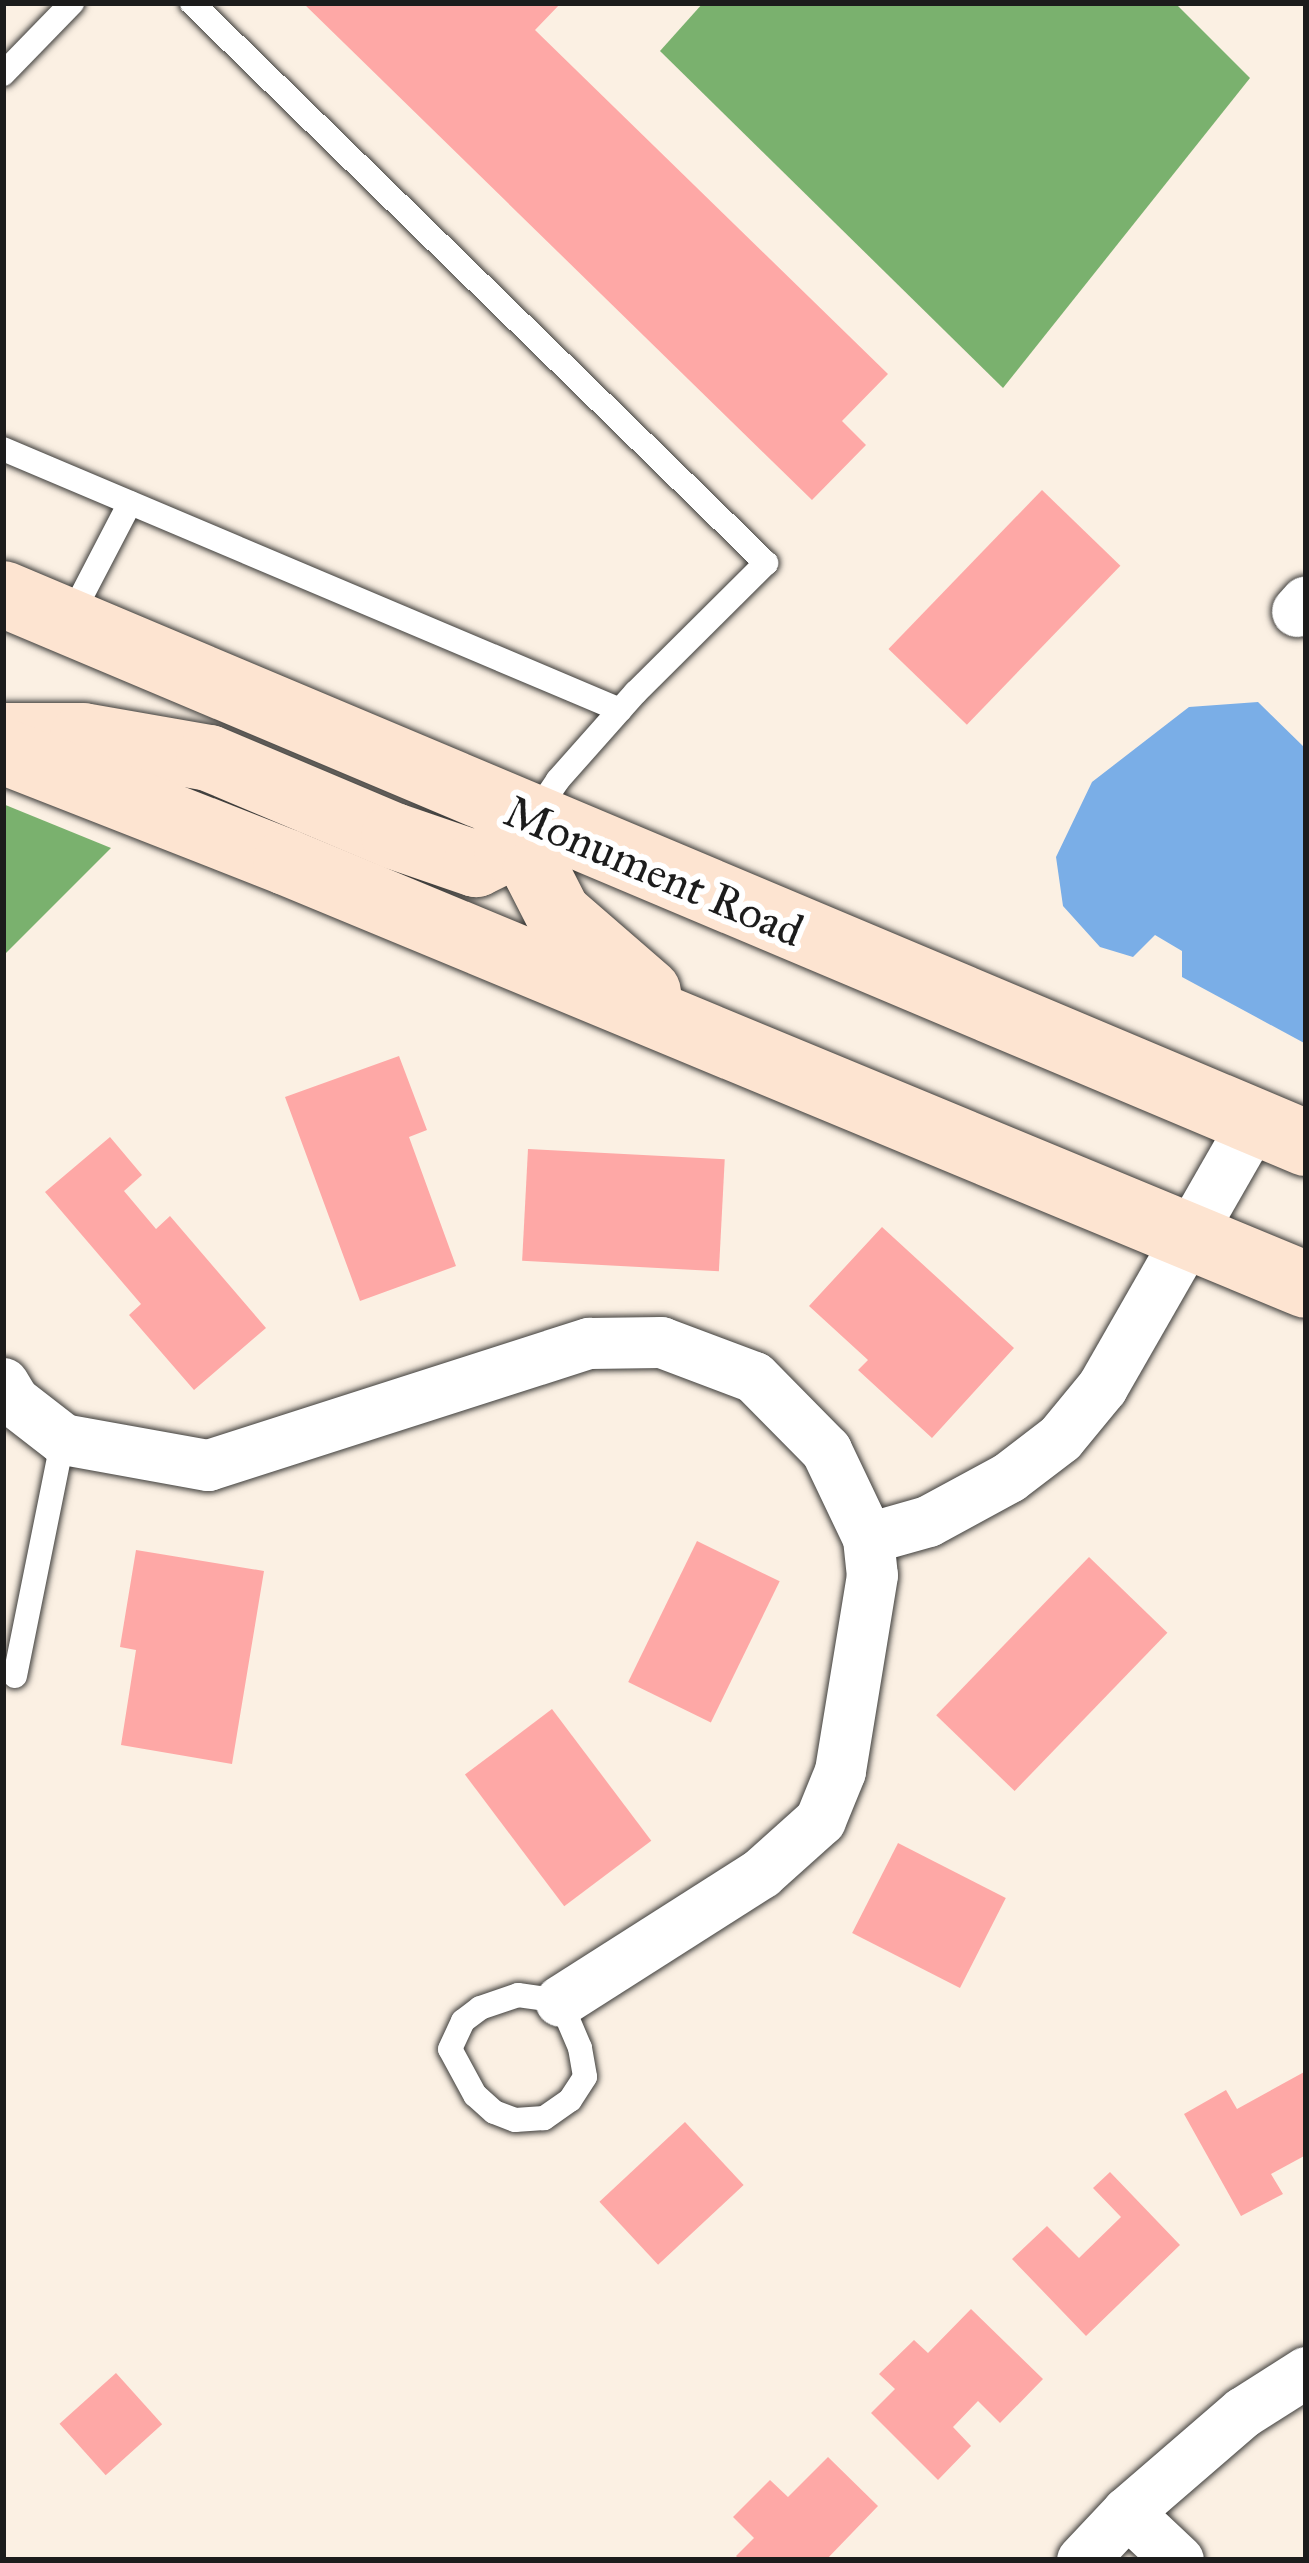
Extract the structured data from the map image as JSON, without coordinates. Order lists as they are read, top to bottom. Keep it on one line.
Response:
{"streets":{"main road":["Monument Road"]}}
